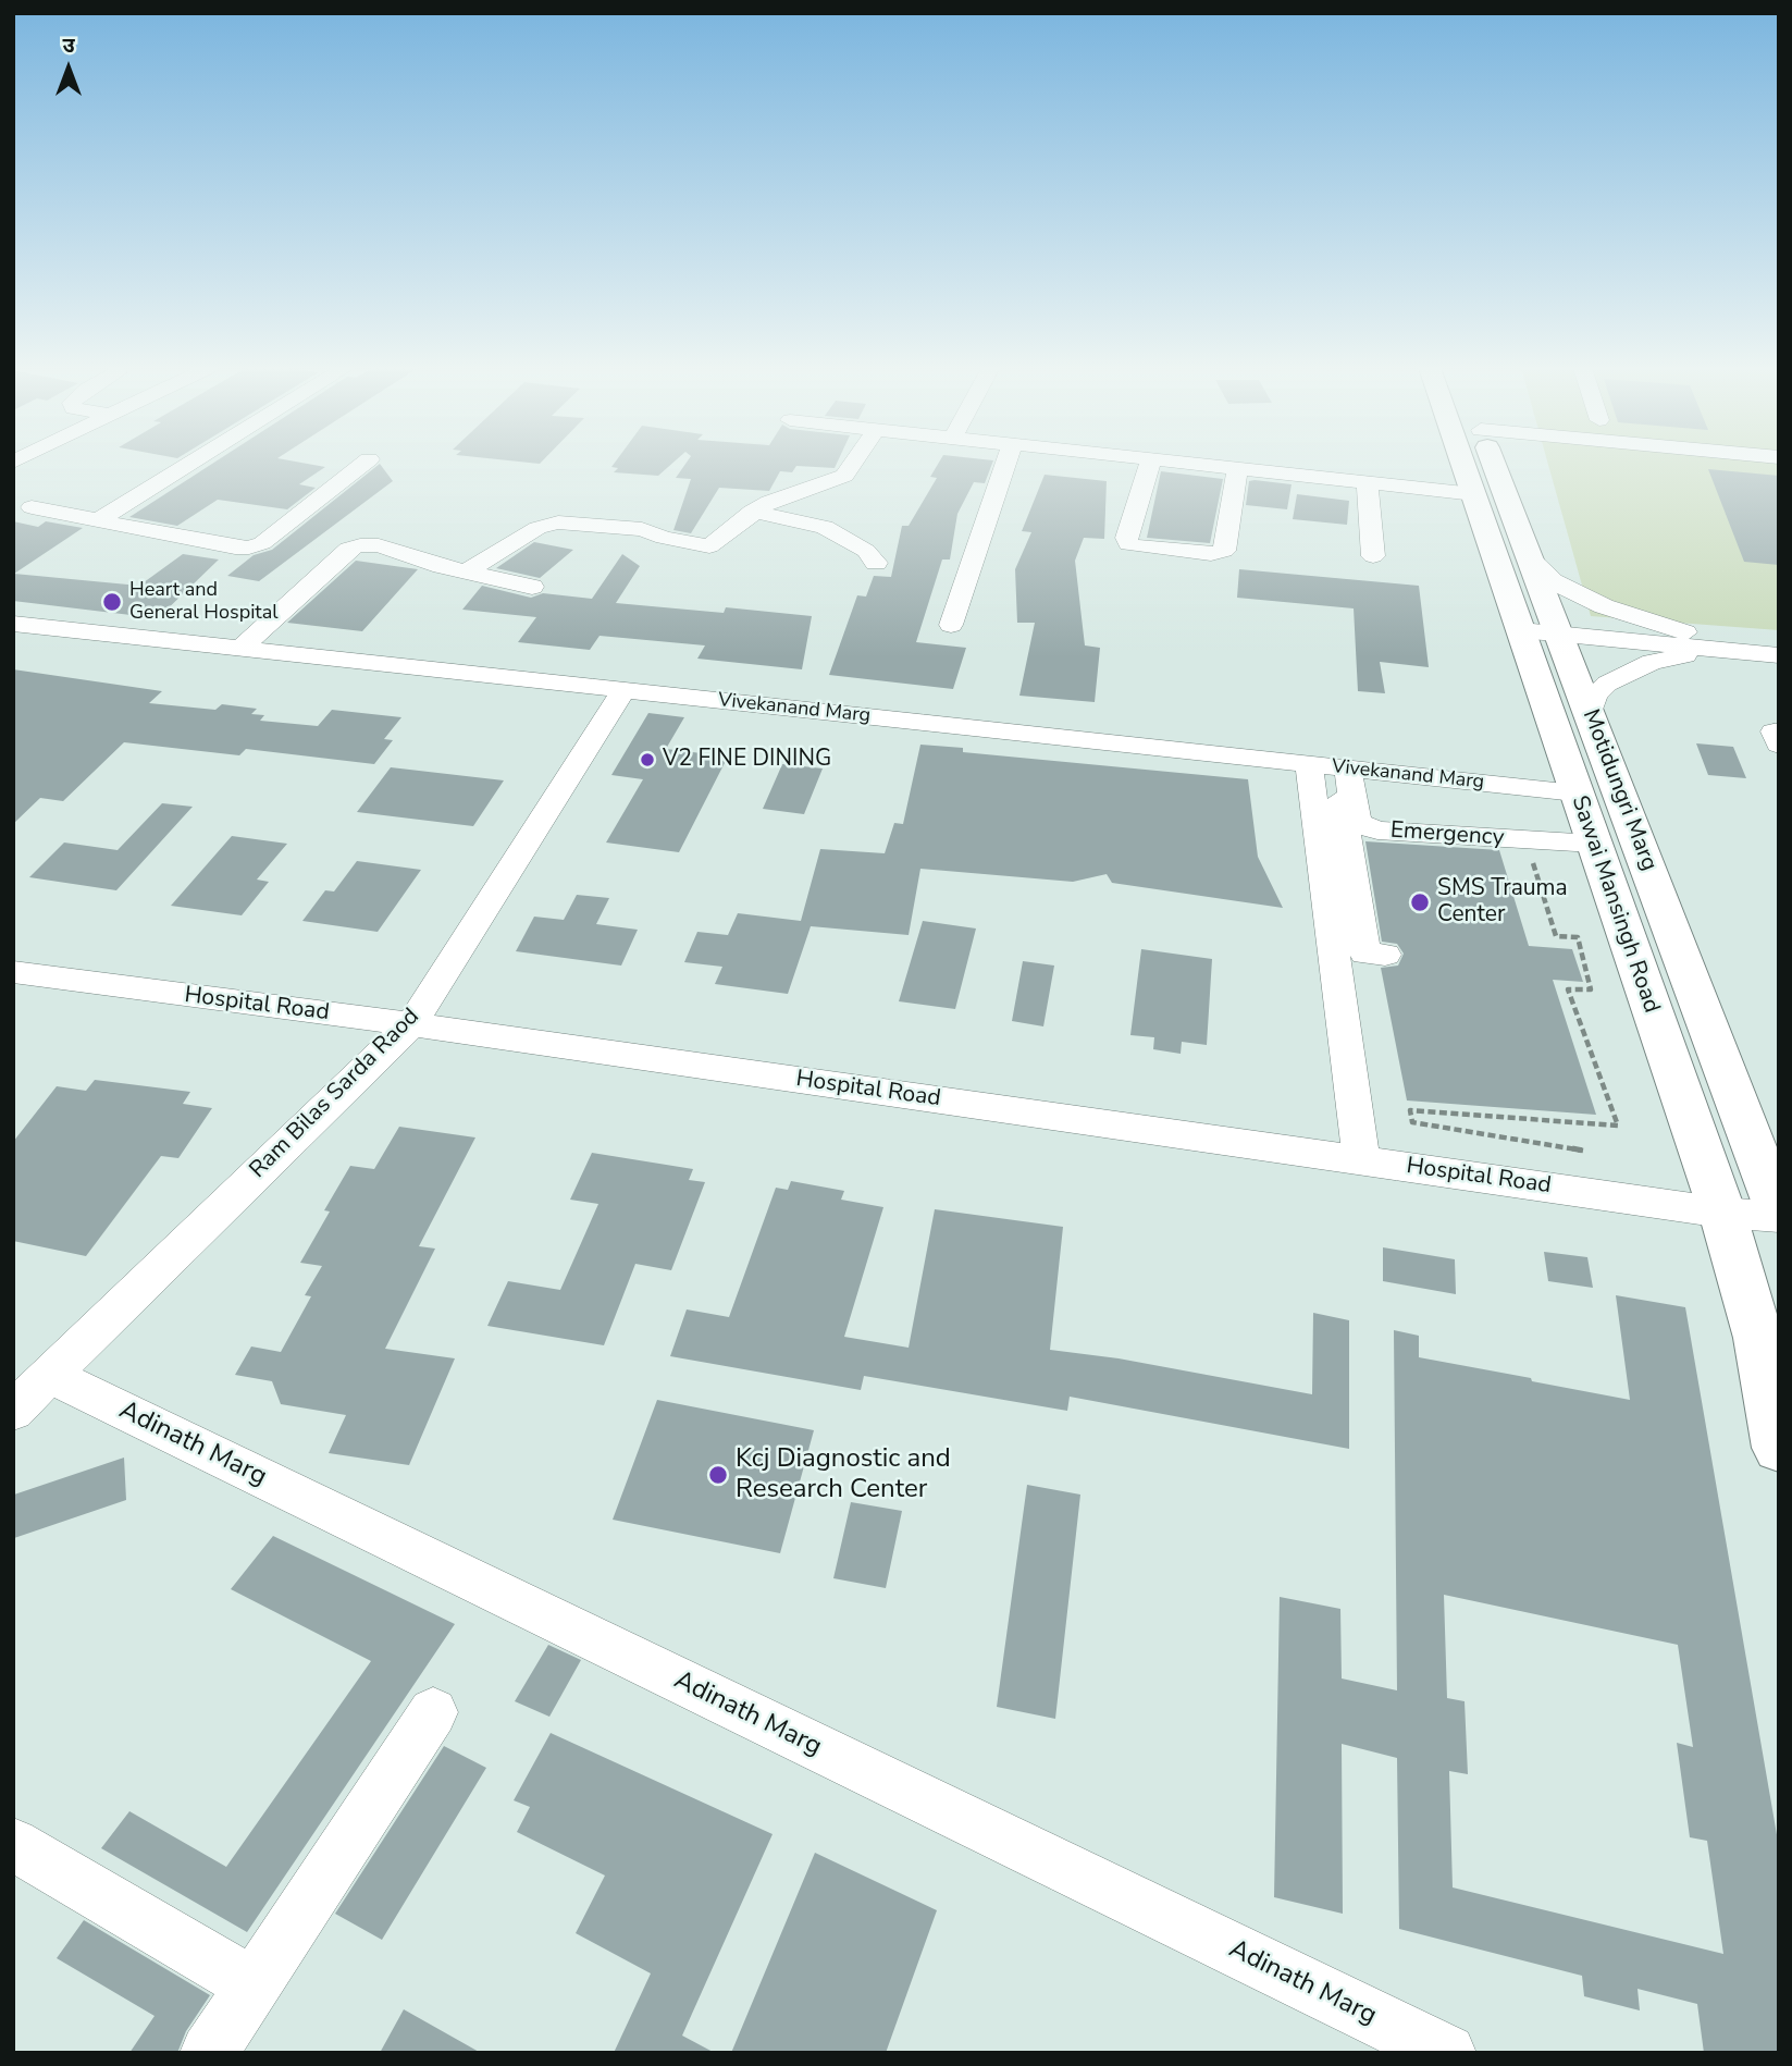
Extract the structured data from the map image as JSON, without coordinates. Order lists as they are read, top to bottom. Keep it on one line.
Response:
{"streets":{"main road":["Motidungri Marg","Sawai Mansingh Road"],"street":["Vivekanand Marg","Emergency","Hospital Road","Ram Bilas Sarda Raod","Adinath Marg"]},"crossings":[["Vivekanand Marg","Emergency"],["Vivekanand Marg","Sawai Mansingh Road"],["Vivekanand Marg","Ram Bilas Sarda Raod"],["Motidungri Marg","Sawai Mansingh Road"],["Motidungri Marg","Hospital Road"],["Emergency","Sawai Mansingh Road"],["Sawai Mansingh Road","Hospital Road"],["Hospital Road","Ram Bilas Sarda Raod"],["Ram Bilas Sarda Raod","Adinath Marg"]],"places":["Heart and General Hospital","V2 FINE DINING","SMS Trauma Center","Kcj Diagnostic and Research Center"],"north":"top"}
